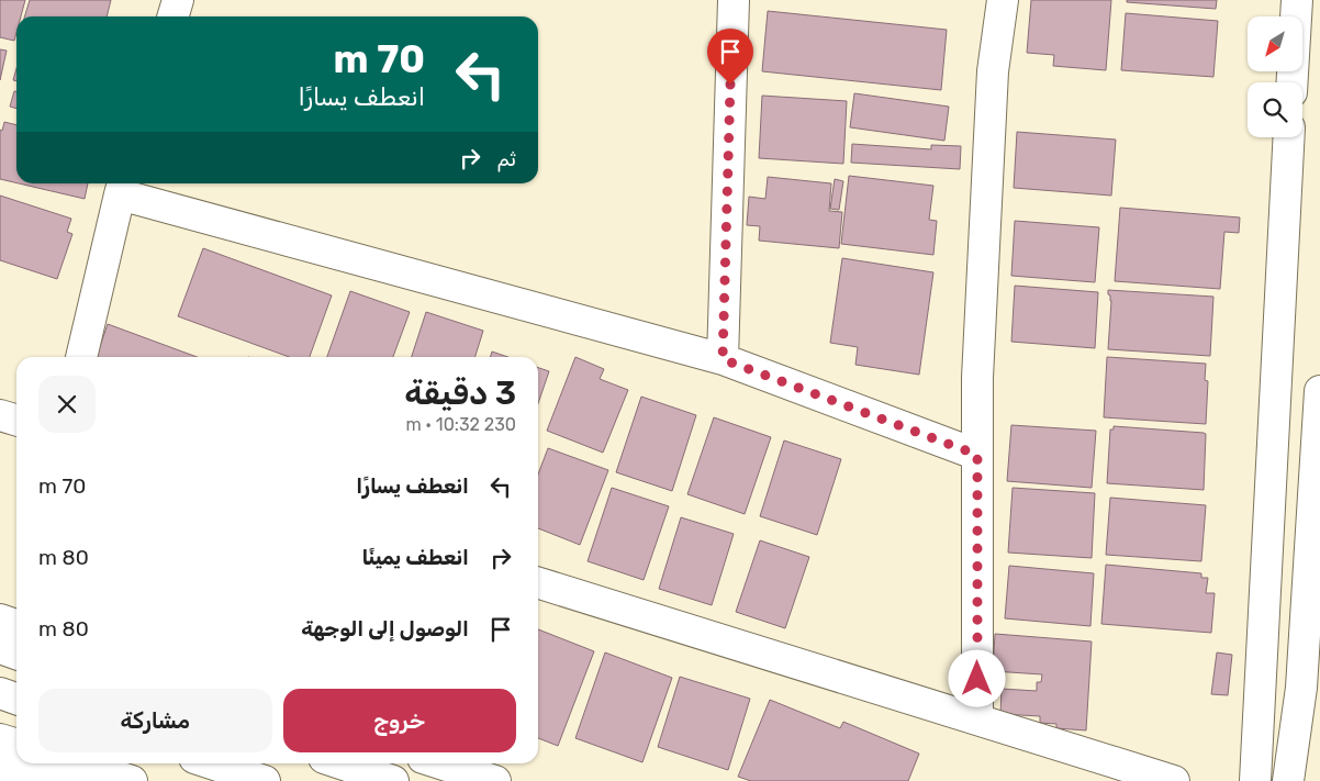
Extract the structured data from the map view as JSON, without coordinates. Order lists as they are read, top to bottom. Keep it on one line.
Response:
{"north":"bottom left","page":{"turn":["70 m","انعطف يسارًا"],"then":"ثم","heading":["3 دقيقة","230 m · 10:32"],"list":[{"name":"انعطف يسارًا","value":"70 m"},{"name":"انعطف يمينًا","value":"80 m"},{"name":"الوصول إلى الوجهة","value":"80 m"}],"buttons":["خروج","مشاركة"]}}
